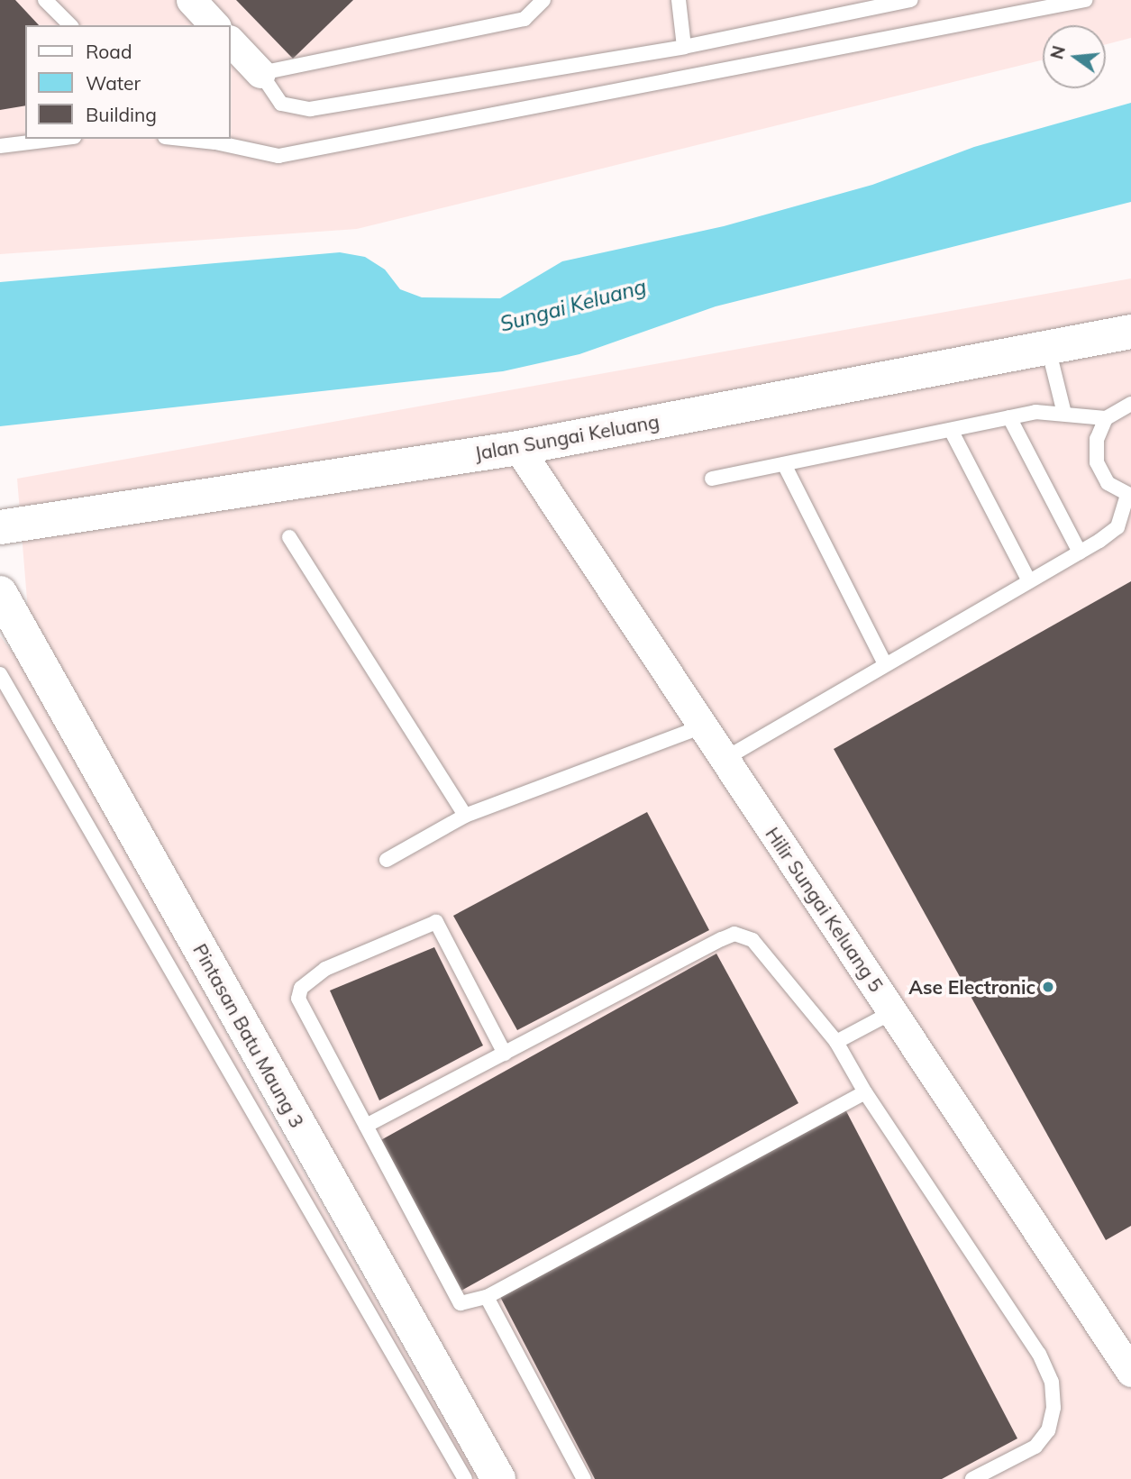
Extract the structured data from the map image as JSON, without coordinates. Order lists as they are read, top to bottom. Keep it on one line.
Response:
{"streets":{"street":["Jalan Sungai Keluang","Hilir Sungai Keluang 5","Pintasan Batu Maung 3"]},"crossings":[["Jalan Sungai Keluang","Hilir Sungai Keluang 5"]],"water":["Sungai Keluang"],"places":["Ase Electronic"],"legend":["Road","Water","Building"],"north":"left"}
